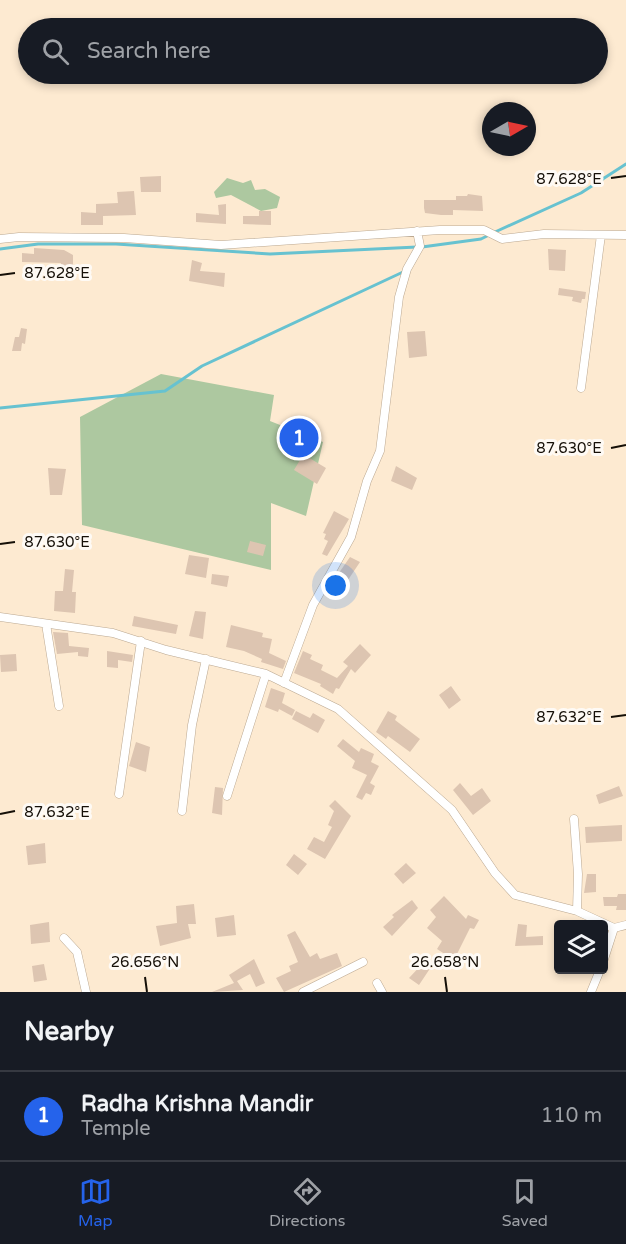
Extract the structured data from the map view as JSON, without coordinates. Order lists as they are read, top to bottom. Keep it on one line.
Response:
{"north":"right","page":{"search":"Search here","pins":"1","heading":"Nearby","list":[{"mark":"1","name":"Radha Krishna Mandir","note":"Temple","value":"110 m"}],"nav":["Map","Directions","Saved"]},"coordinates":["87.628°E","87.630°E","87.632°E","26.656°N","26.658°N"]}
